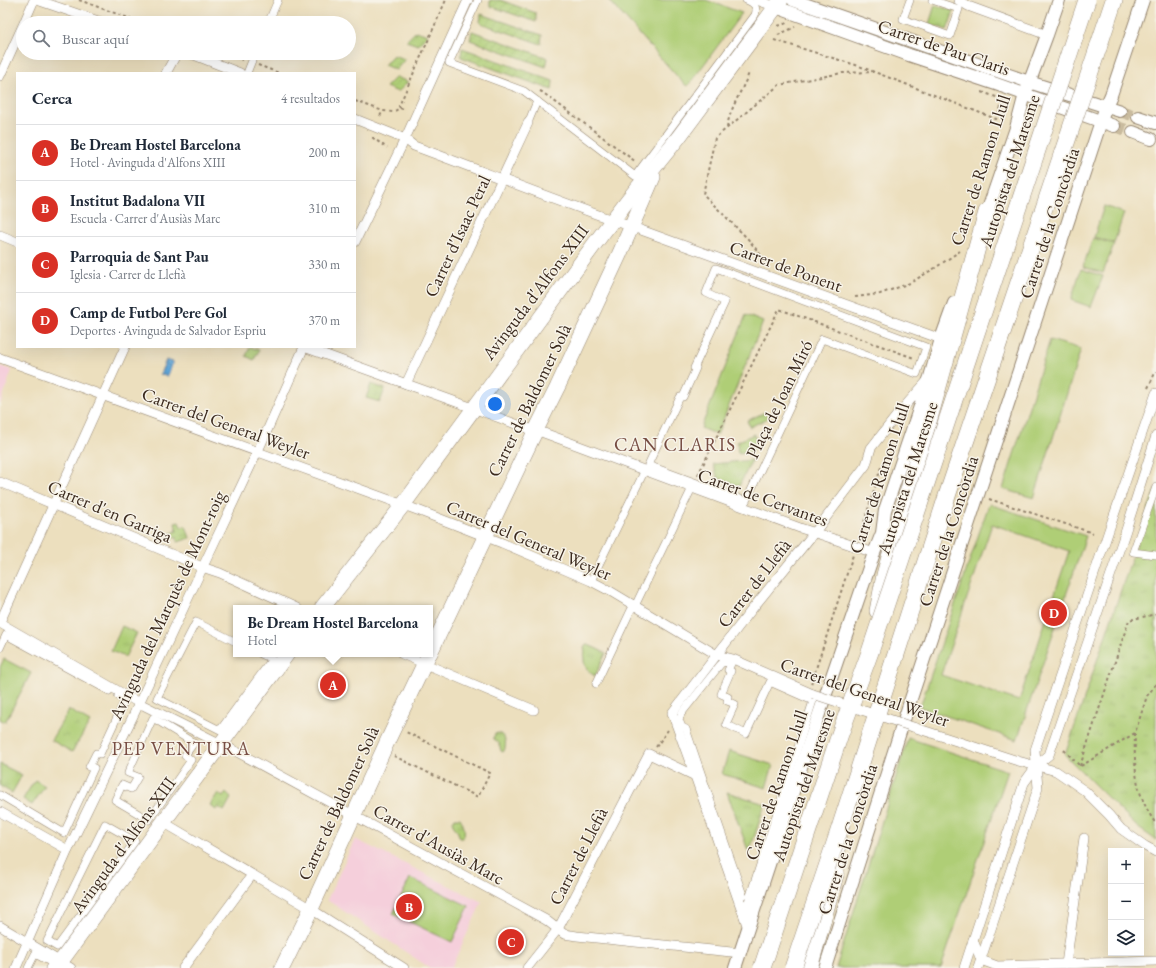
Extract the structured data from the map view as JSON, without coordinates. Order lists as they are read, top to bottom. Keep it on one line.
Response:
{"streets":{"highway":["Autopista del Maresme"],"main road":["Avinguda d'Alfons XIII","Carrer de Baldomer Solà"],"street":["Carrer de Pau Claris","Carrer de Ramon Llull","Carrer de la Concòrdia","Carrer d'Isaac Peral","Carrer de Ponent","Plaça de Joan Miró","Carrer del General Weyler","Carrer de Cervantes","Carrer d'en Garriga","Carrer de Llefià","Avinguda del Marquès de Mont-roig","Carrer d'Ausiàs Marc"]},"crossings":[["Carrer de Pau Claris","Carrer de Ramon Llull"],["Carrer de Pau Claris","Carrer de la Concòrdia"],["Carrer de Pau Claris","Avinguda d'Alfons XIII"],["Carrer de Ramon Llull","Carrer de Ponent"],["Carrer de Ramon Llull","Carrer de Cervantes"],["Carrer de Ramon Llull","Carrer de Llefià"],["Carrer de Ramon Llull","Carrer d'Ausiàs Marc"],["Carrer d'Isaac Peral","Carrer de Ponent"],["Carrer d'Isaac Peral","Carrer de Cervantes"],["Carrer de Ponent","Avinguda d'Alfons XIII"],["Carrer de Ponent","Carrer de Baldomer Solà"],["Avinguda d'Alfons XIII","Carrer de Baldomer Solà"],["Avinguda d'Alfons XIII","Carrer del General Weyler"],["Avinguda d'Alfons XIII","Carrer de Cervantes"],["Avinguda d'Alfons XIII","Carrer d'Ausiàs Marc"],["Plaça de Joan Miró","Carrer de Cervantes"],["Carrer de Baldomer Solà","Carrer del General Weyler"],["Carrer de Baldomer Solà","Carrer de Cervantes"],["Carrer de Baldomer Solà","Carrer d'Ausiàs Marc"],["Carrer del General Weyler","Carrer de Llefià"],["Carrer del General Weyler","Avinguda del Marquès de Mont-roig"],["Carrer de Cervantes","Carrer de Llefià"],["Carrer d'en Garriga","Avinguda del Marquès de Mont-roig"],["Carrer de Llefià","Carrer d'Ausiàs Marc"],["Avinguda del Marquès de Mont-roig","Carrer d'Ausiàs Marc"]],"districts":["CAN CLARIS","PEP VENTURA"],"page":{"search":"Buscar aquí","heading":["Cerca","4 resultados"],"list":[{"mark":"A","name":"Be Dream Hostel Barcelona","note":"Hotel · Avinguda d'Alfons XIII","value":"200 m"},{"mark":"B","name":"Institut Badalona VII","note":"Escuela · Carrer d'Ausiàs Marc","value":"310 m"},{"mark":"C","name":"Parroquia de Sant Pau","note":"Iglesia · Carrer de Llefià","value":"330 m"},{"mark":"D","name":"Camp de Futbol Pere Gol","note":"Deportes · Avinguda de Salvador Espriu","value":"370 m"}],"pins":["D","A","B","C"],"popup":["Be Dream Hostel Barcelona","Hotel"],"map_buttons":["+","−"]}}
